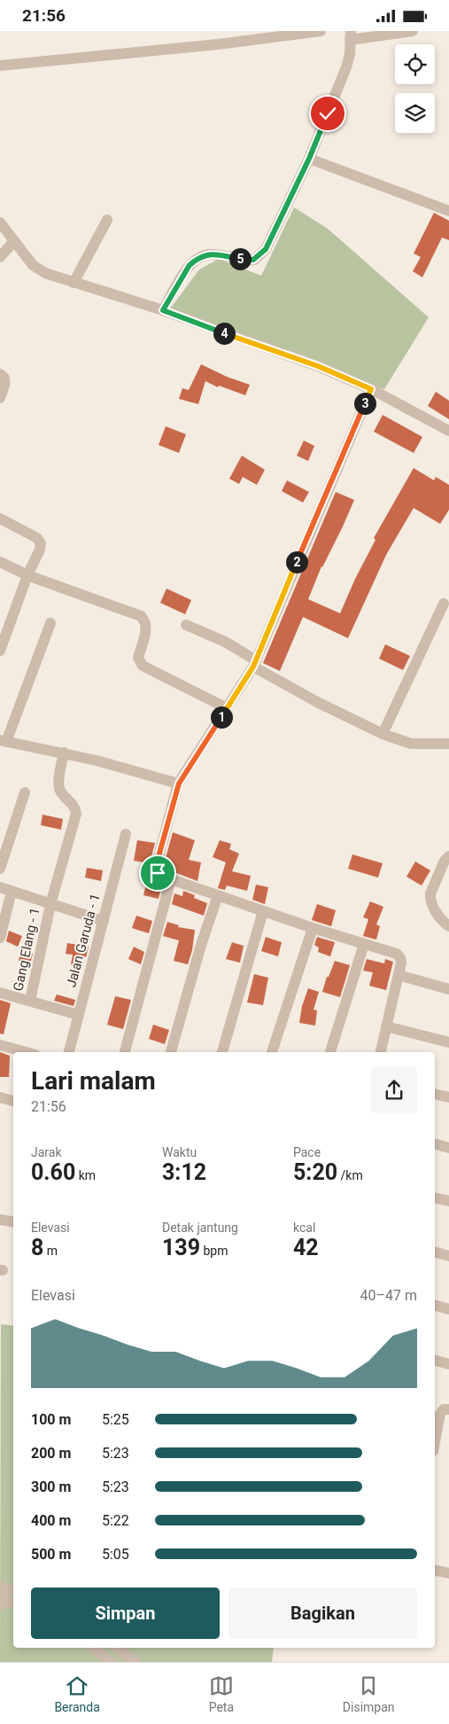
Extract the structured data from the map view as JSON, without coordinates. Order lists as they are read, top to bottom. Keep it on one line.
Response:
{"streets":{"street":["Jalan Garuda - 1","Gang Elang - 1"]},"page":{"status":"21:56","pins":["5","4","3","2","1"],"heading":["Lari malam","21:56"],"stats":[["Jarak","0.60 km"],["Waktu","3:12"],["Pace","5:20 /km"],["Elevasi","8 m"],["Detak jantung","139 bpm"],["kcal","42"]],"chart":["Elevasi","40–47 m"],"list":[{"name":"100 m","note":"5:25"},{"name":"200 m","note":"5:23"},{"name":"300 m","note":"5:23"},{"name":"400 m","note":"5:22"},{"name":"500 m","note":"5:05"}],"buttons":["Simpan","Bagikan"],"tabs":["Beranda","Peta","Disimpan"]}}
